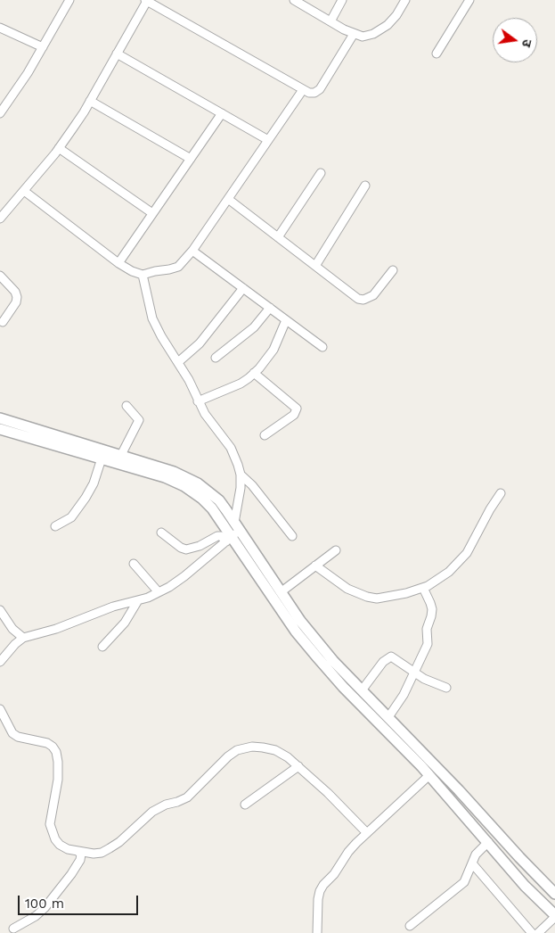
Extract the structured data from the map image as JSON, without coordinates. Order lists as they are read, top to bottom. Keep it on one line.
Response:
{"scale_bar":"100 m","north":"right"}
